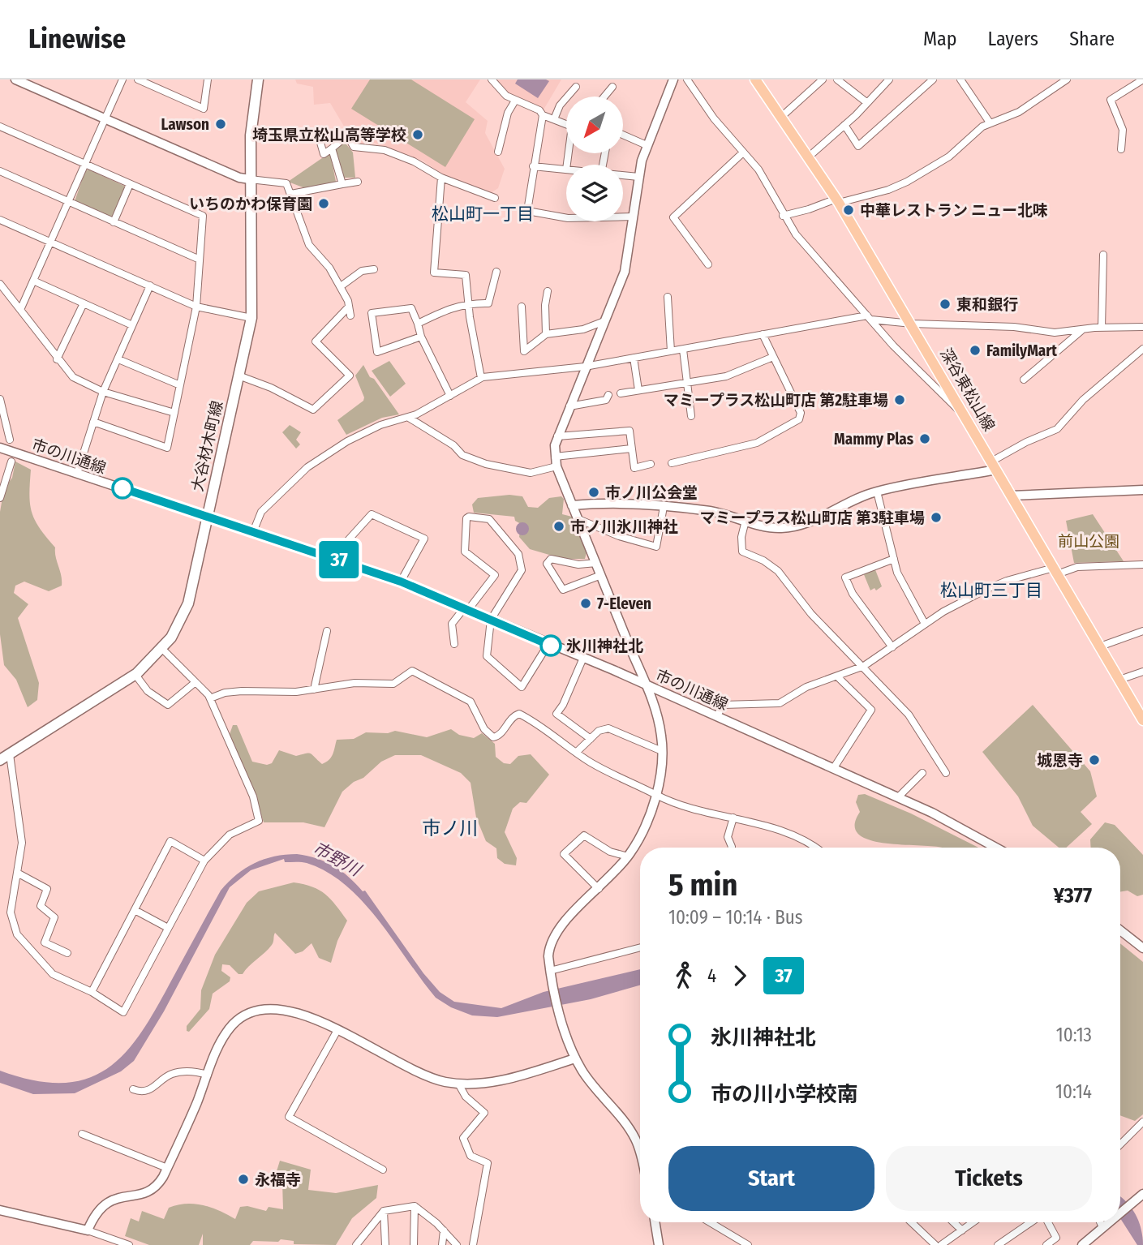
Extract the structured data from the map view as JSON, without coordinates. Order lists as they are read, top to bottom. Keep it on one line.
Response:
{"streets":{"main road":["深谷東松山線","大谷材木町線"],"street":["市の川通線"]},"crossings":[["大谷材木町線","市の川通線"]],"districts":["松山町一丁目","松山町三丁目","市ノ川"],"water":["市野川"],"parks":["前山公園"],"places":["Lawson","埼玉県立松山高等学校","いちのかわ保育園","中華レストラン ニュー北味","東和銀行","FamilyMart","マミープラス松山町店 第2駐車場","Mammy Plas","市ノ川公会堂","マミープラス松山町店 第3駐車場","市ノ川氷川神社","7-Eleven","氷川神社北","城恩寺","永福寺"],"lines":["bus line 37"],"north":"bottom left","page":{"header":"Linewise","nav":["Map","Layers","Share"],"on_map":"37","heading":["5 min","10:09 – 10:14 · Bus","¥377"],"legs":["4","37"],"list":[{"name":"氷川神社北","value":"10:13"},{"name":"市の川小学校南","value":"10:14"}],"buttons":["Start","Tickets"]}}
